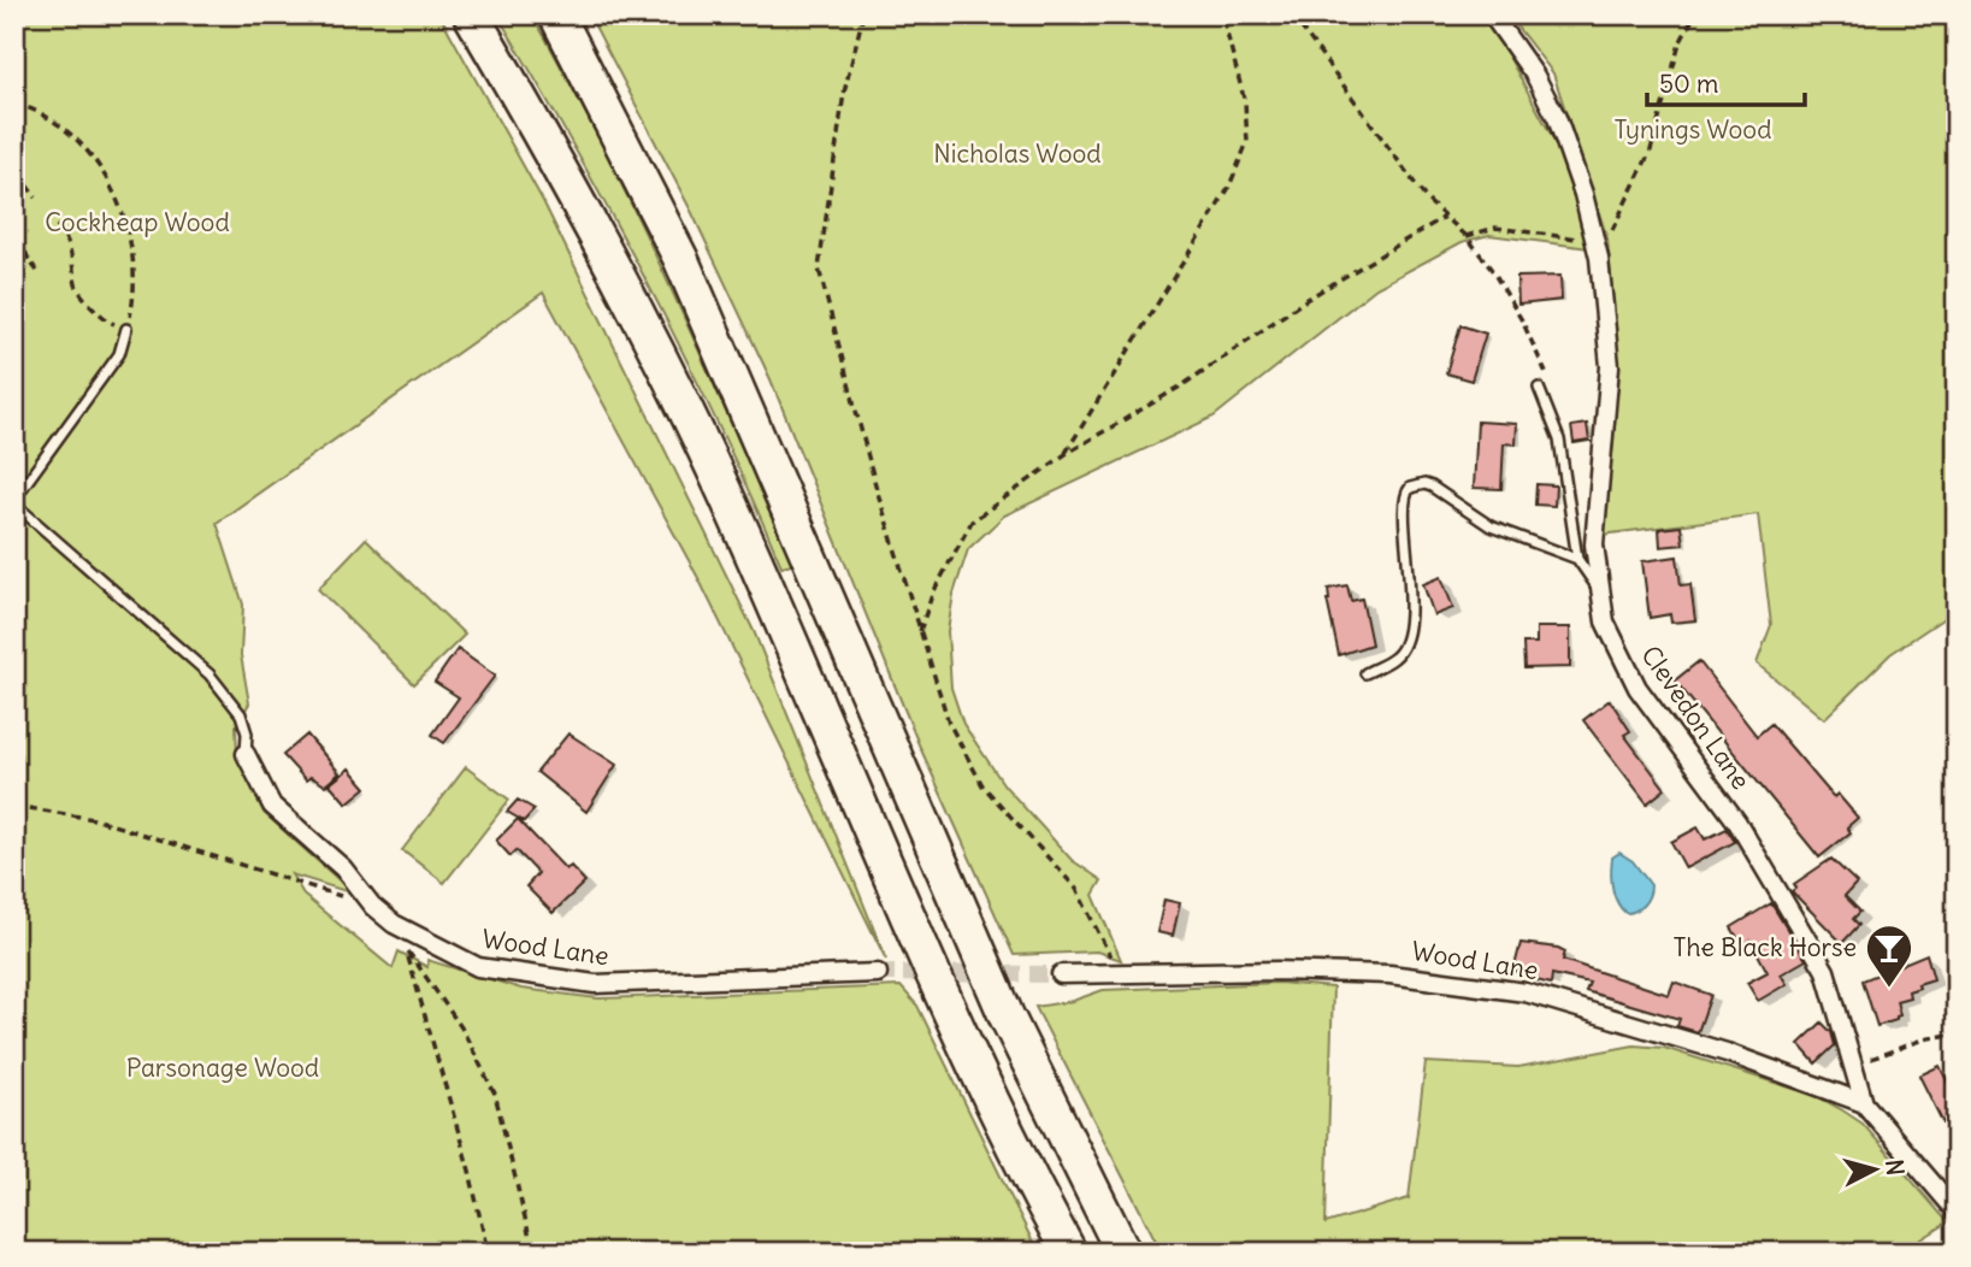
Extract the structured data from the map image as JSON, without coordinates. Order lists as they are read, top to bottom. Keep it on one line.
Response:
{"streets":{"street":["Clevedon Lane","Wood Lane"]},"crossings":[["Clevedon Lane","Wood Lane"]],"parks":["Tynings Wood","Nicholas Wood","Cockheap Wood","Parsonage Wood"],"places":{"bar":["The Black Horse"]},"scale_bar":"50 m","north":"right"}
